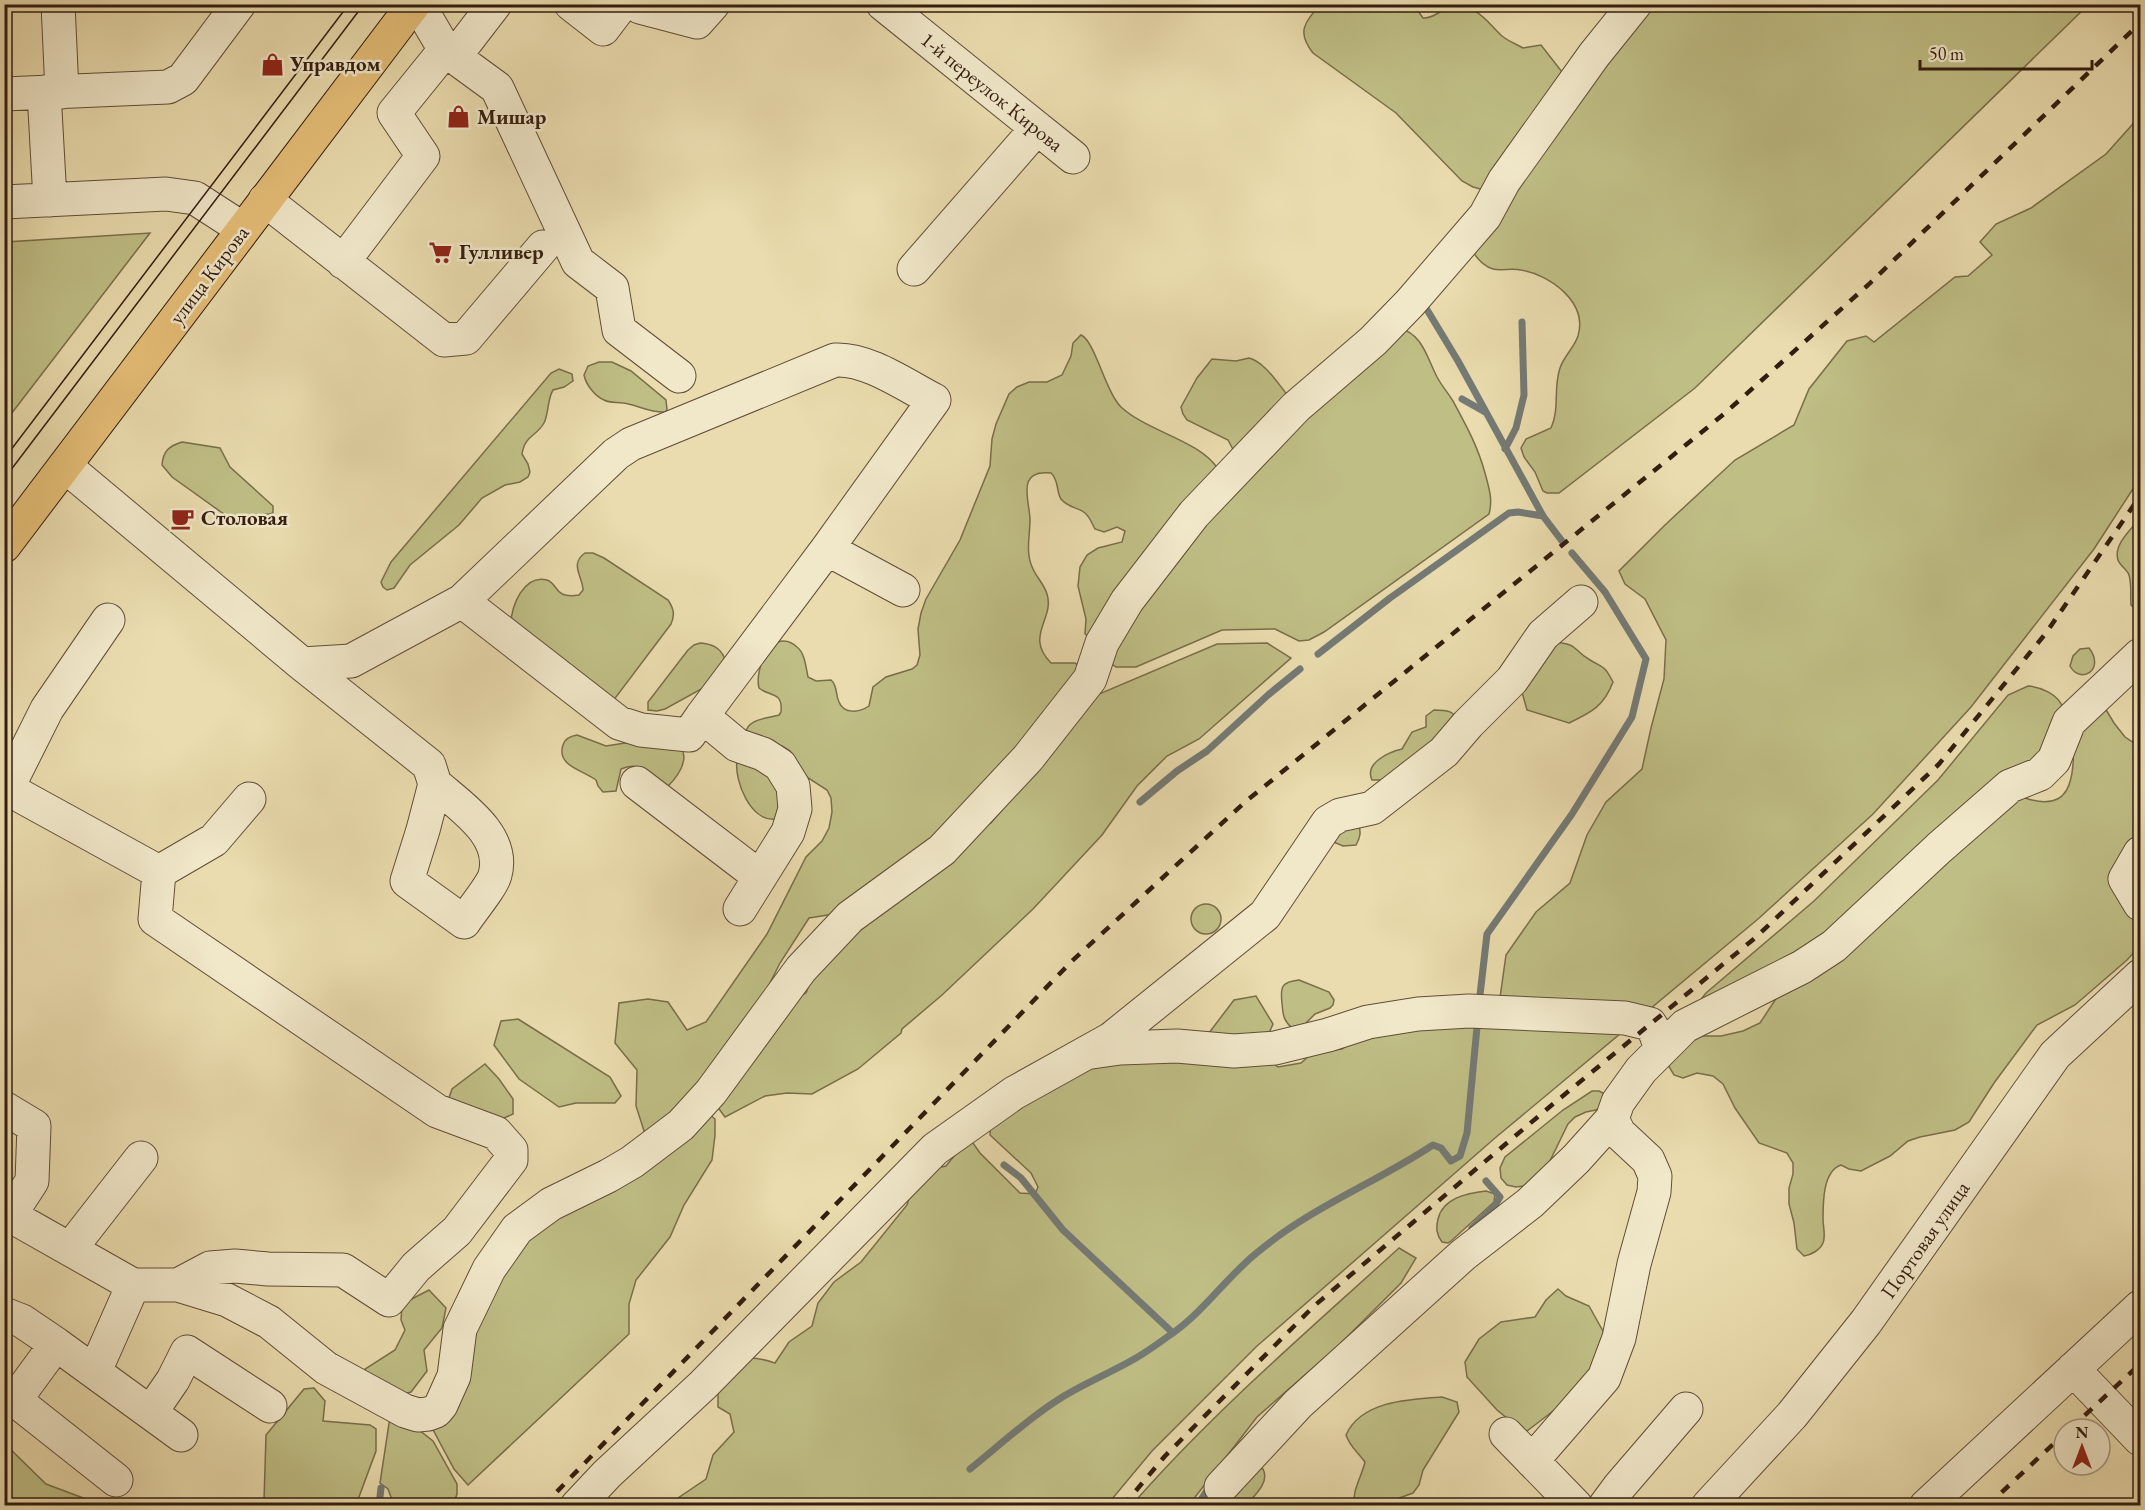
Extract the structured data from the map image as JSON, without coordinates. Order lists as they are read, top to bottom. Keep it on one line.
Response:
{"streets":{"main road":["улица Кирова"],"street":["1-й переулок Кирова","Портовая улица"]},"places":{"shop":["Управдом","Мишар"],"supermarket":["Гулливер"],"cafe":["Столовая"]},"scale_bar":"50 m","north":"top"}
